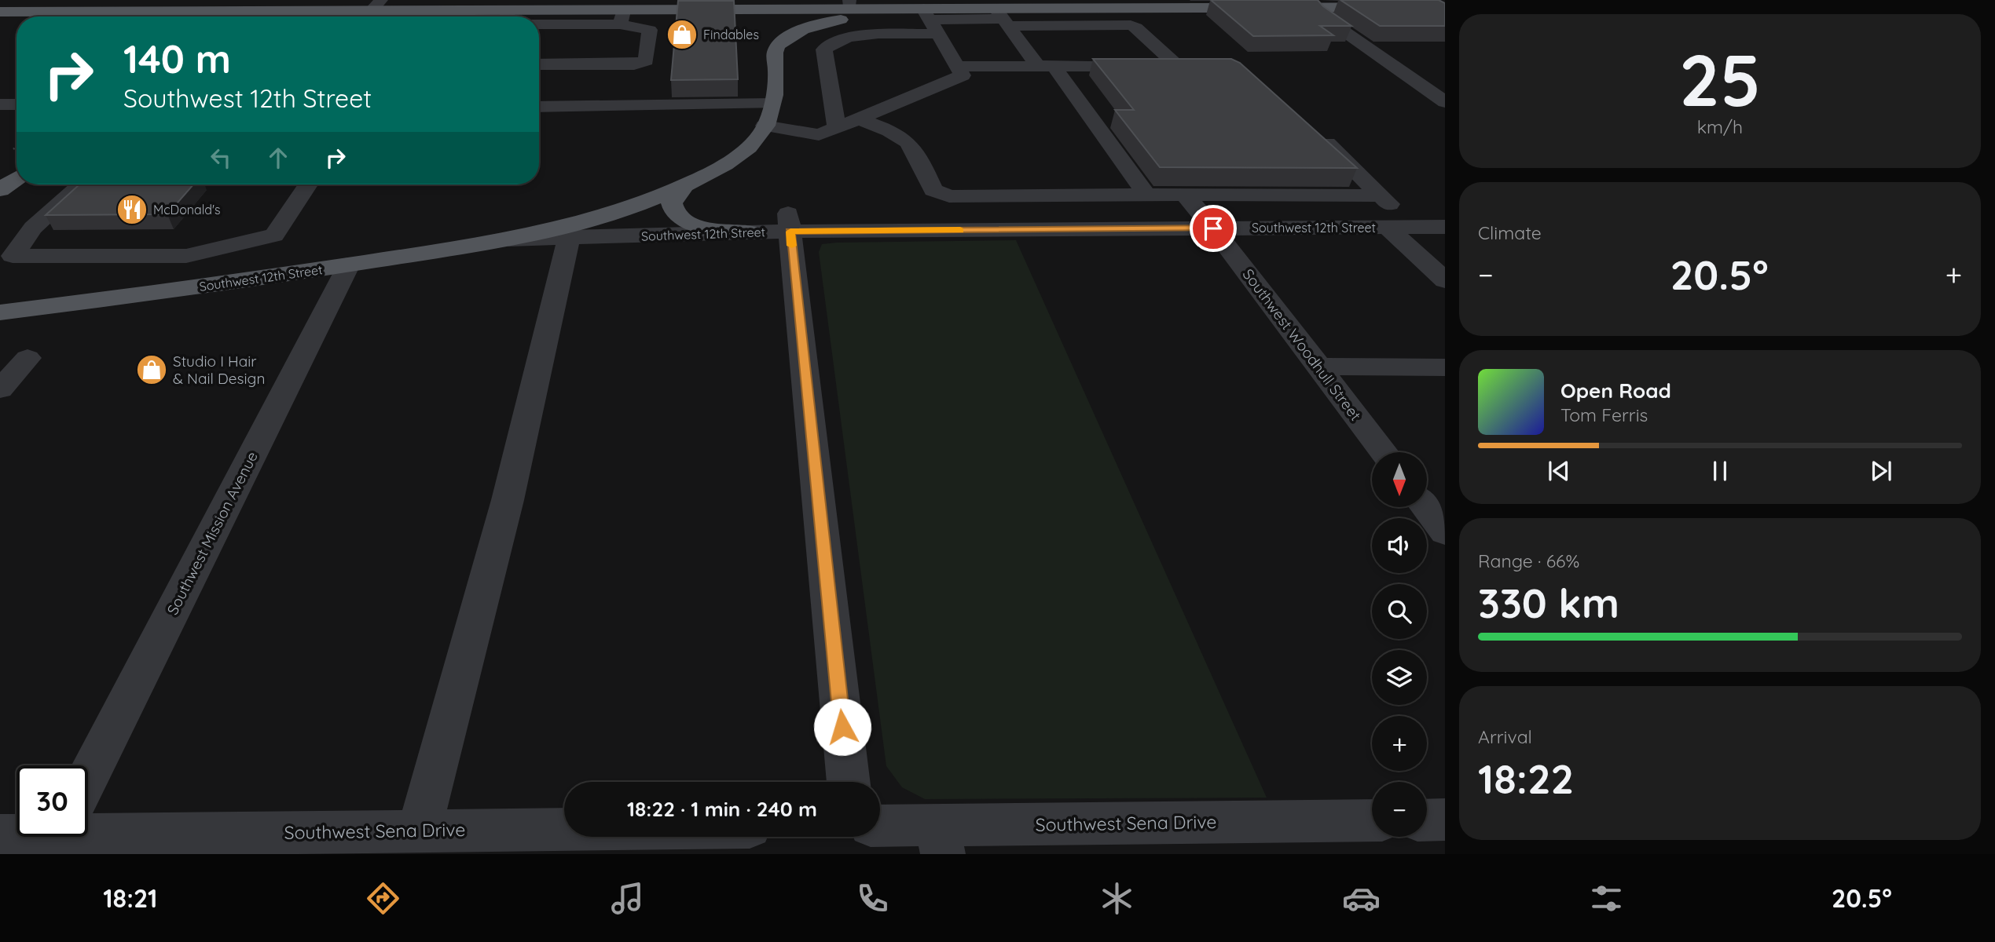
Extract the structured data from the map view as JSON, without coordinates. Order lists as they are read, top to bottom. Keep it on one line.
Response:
{"streets":{"main road":["Southwest 12th Street"],"street":["Southwest Woodhull Street","Southwest Mission Avenue","Southwest Sena Drive"]},"crossings":[["Southwest 12th Street","Southwest Woodhull Street"],["Southwest 12th Street","Southwest Mission Avenue"]],"places":{"shop":["Findables","Studio I Hair & Nail Design"],"restaurant":["McDonald's"]},"north":"bottom","page":{"tile":[["25","km/h"],"Climate",["Range · 66%","330 km"],["Arrival","18:22"]],"turn":["140 m","Southwest 12th Street"],"heat":["−","20.5°","+"],"song":["Open Road","Tom Ferris"],"map_buttons":["+","−"],"limit":"30","trip":"18:22 · 1 min · 240 m","tabs":["18:21","20.5°"]}}
